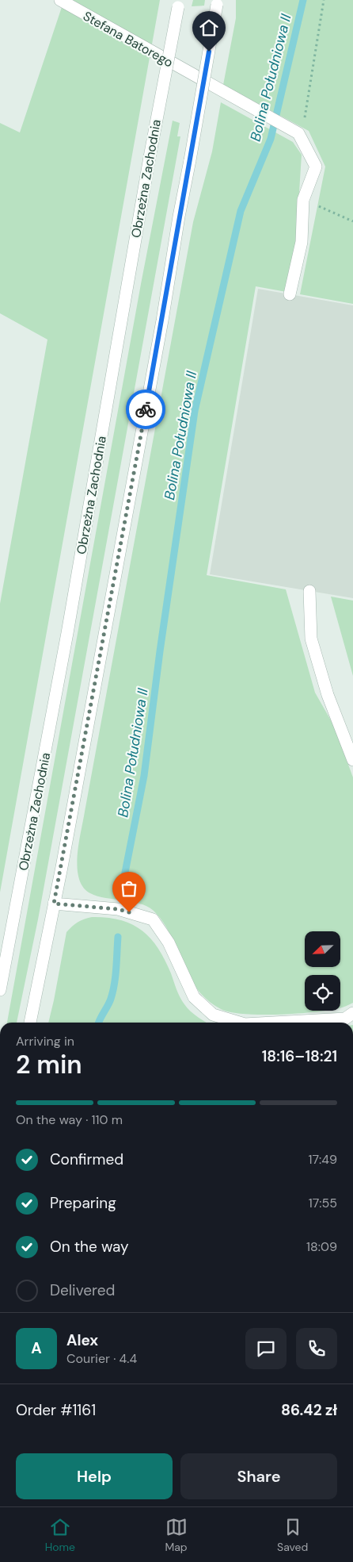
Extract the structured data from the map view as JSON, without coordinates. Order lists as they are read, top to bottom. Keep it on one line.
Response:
{"streets":{"street":["Stefana Batorego","Obrzeżna Zachodnia"]},"water":["Bolina Południowa II"],"north":"bottom left","page":{"heading":["2 min","Arriving in","18:16–18:21"],"panel":["Alex","Courier · 4.4","Order #1161","86.42 zł"],"bar":"On the way · 110 m","list":[["Confirmed","17:49"],["Preparing","17:55"],["On the way","18:09"],"Delivered"],"round":"A","buttons":["Help","Share"],"tabs":["Home","Map","Saved"]}}
